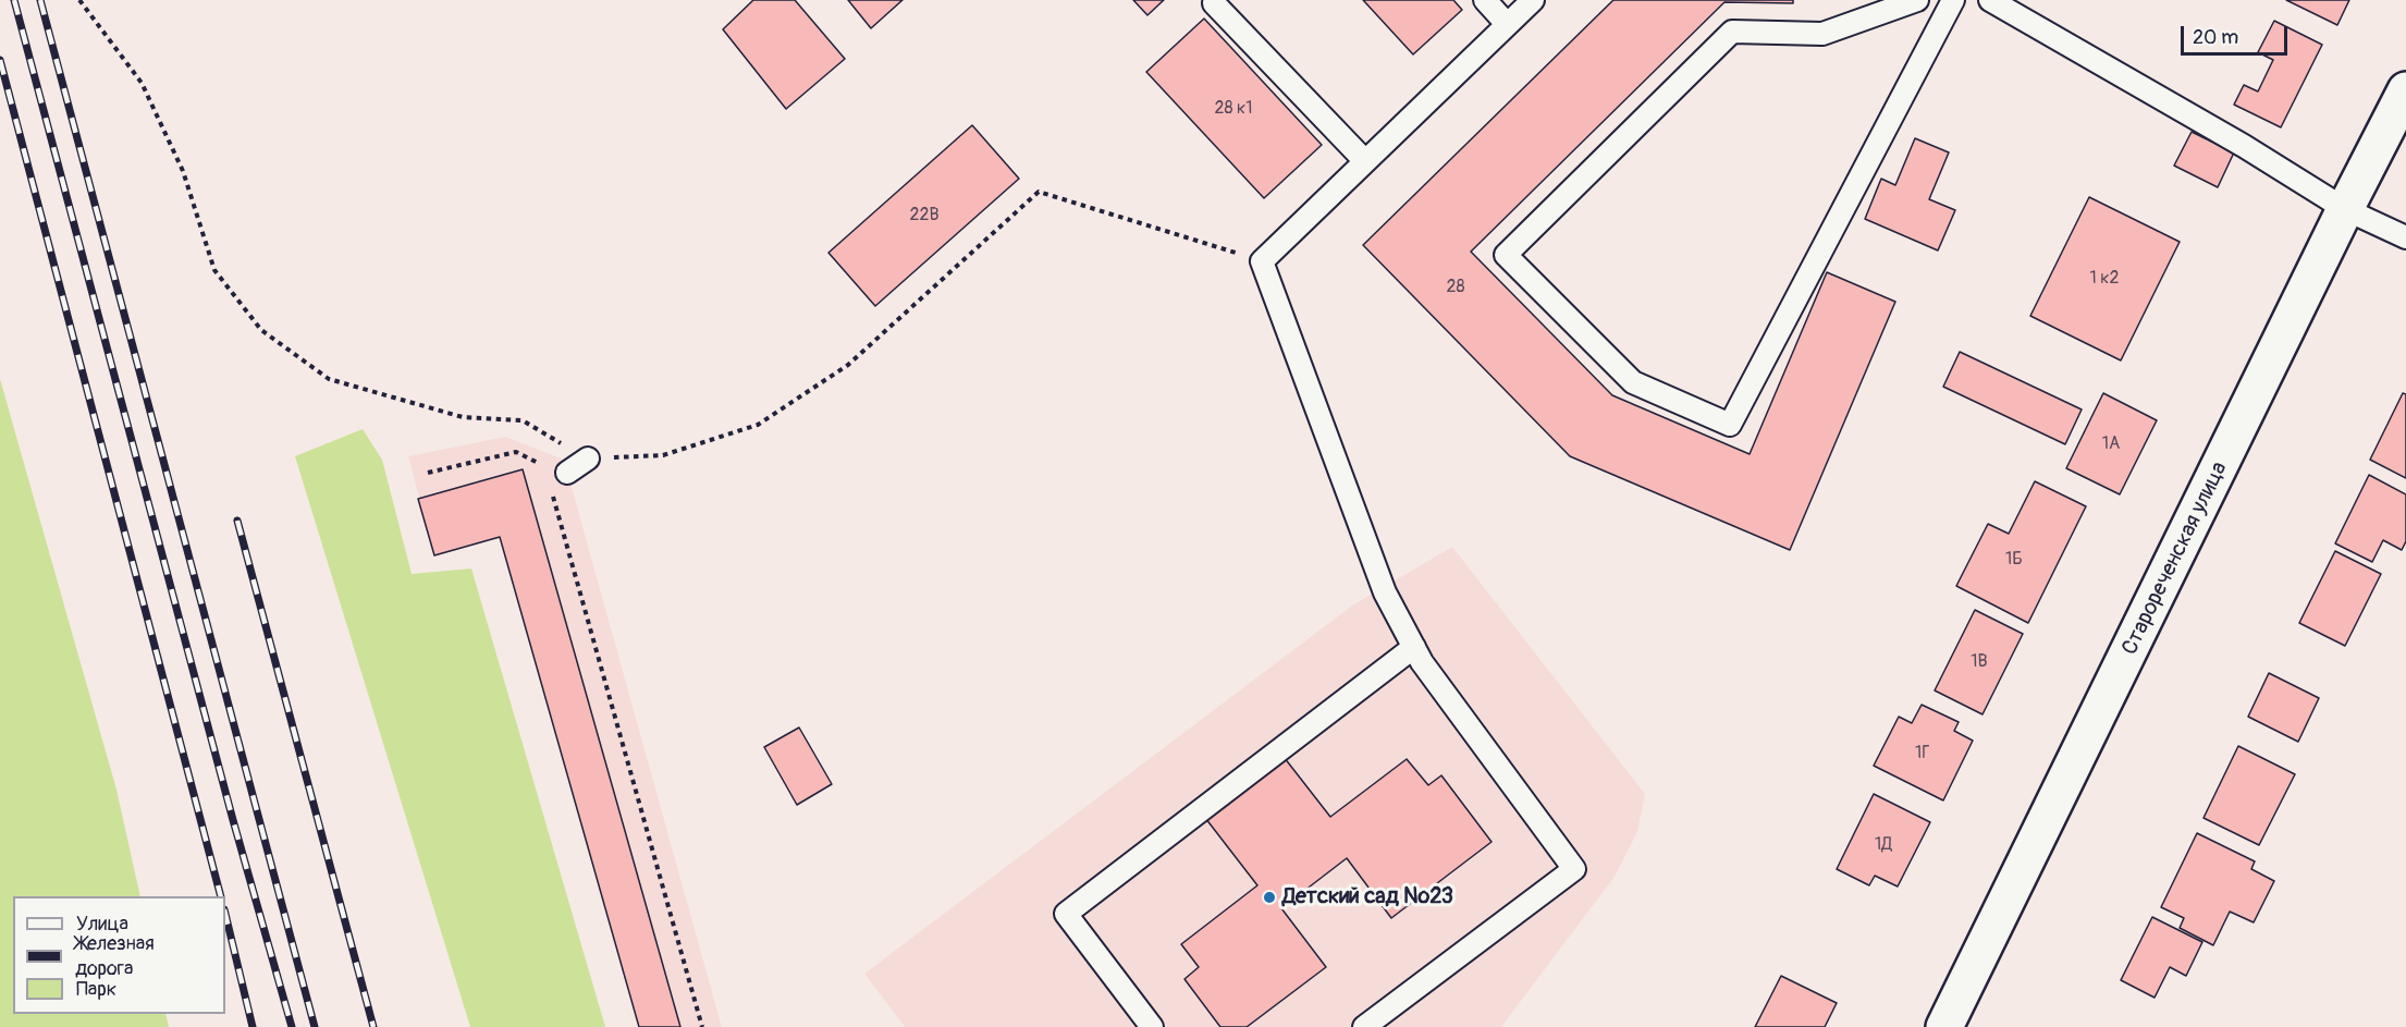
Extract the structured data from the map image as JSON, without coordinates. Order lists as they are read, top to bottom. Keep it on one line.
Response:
{"streets":{"street":["Старореченская улица"]},"places":["Детский сад №23"],"house_numbers":["28 к1","22В","1 к2","28","1А","1Б","1В","1Г","1Д"],"legend":["Улица","Железная дорога","Парк"],"scale_bar":"20 m"}
